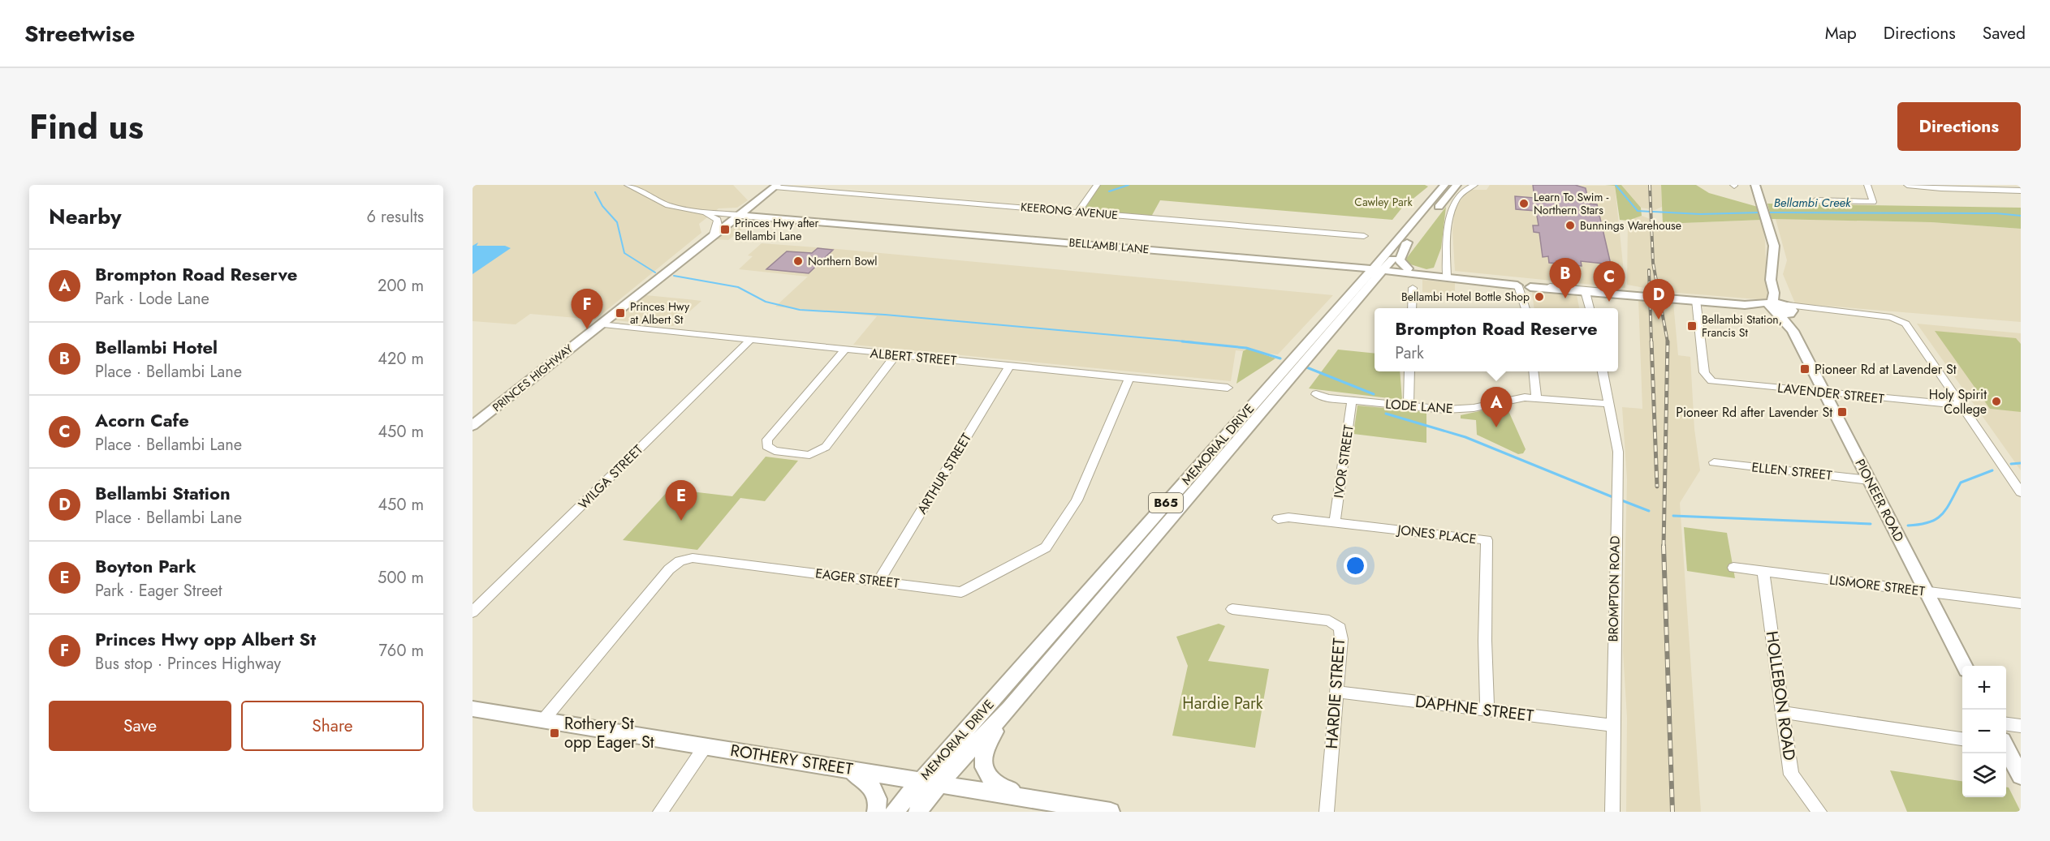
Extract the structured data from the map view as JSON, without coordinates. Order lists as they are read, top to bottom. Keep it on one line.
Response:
{"streets":{"main road":["BELLAMBI LANE","PRINCES HIGHWAY","MEMORIAL DRIVE","PIONEER ROAD","B65","ROTHERY STREET"],"street":["KEERONG AVENUE","ALBERT STREET","LAVENDER STREET","LODE LANE","IVOR STREET","ELLEN STREET","ARTHUR STREET","WILGA STREET","JONES PLACE","EAGER STREET","LISMORE STREET","BROMPTON ROAD","HARDIE STREET","HOLLEBON ROAD","DAPHNE STREET"]},"crossings":[["KEERONG AVENUE","PRINCES HIGHWAY"],["BELLAMBI LANE","PRINCES HIGHWAY"],["BELLAMBI LANE","MEMORIAL DRIVE"],["ALBERT STREET","PRINCES HIGHWAY"],["ALBERT STREET","ARTHUR STREET"],["ALBERT STREET","WILGA STREET"],["ALBERT STREET","EAGER STREET"],["LAVENDER STREET","PIONEER ROAD"],["LODE LANE","IVOR STREET"],["LODE LANE","BROMPTON ROAD"],["MEMORIAL DRIVE","ROTHERY STREET"],["IVOR STREET","JONES PLACE"],["ELLEN STREET","PIONEER ROAD"],["ARTHUR STREET","EAGER STREET"],["PIONEER ROAD","LISMORE STREET"],["JONES PLACE","DAPHNE STREET"],["EAGER STREET","ROTHERY STREET"],["LISMORE STREET","HOLLEBON ROAD"],["BROMPTON ROAD","DAPHNE STREET"],["HARDIE STREET","DAPHNE STREET"]],"water":["Bellambi Creek"],"parks":["Cawley Park","Hardie Park"],"places":{"other":["Learn To Swim - Northern Stars","Bunnings Warehouse","Northern Bowl","Bellambi Hotel Bottle Shop","Holy Spirit College"],"transit":["Princes Hwy after Bellambi Lane","Princes Hwy at Albert St","Bellambi Station, Francis St","Pioneer Rd at Lavender St","Pioneer Rd after Lavender St","Rothery St opp Eager St"]},"page":{"header":"Streetwise","nav":["Map","Directions","Saved"],"title":"Find us","buttons":["Directions",["Save","Share"]],"heading":["Nearby","6 results"],"list":[{"mark":"A","name":"Brompton Road Reserve","note":"Park · Lode Lane","value":"200 m"},{"mark":"B","name":"Bellambi Hotel","note":"Place · Bellambi Lane","value":"420 m"},{"mark":"C","name":"Acorn Cafe","note":"Place · Bellambi Lane","value":"450 m"},{"mark":"D","name":"Bellambi Station","note":"Place · Bellambi Lane","value":"450 m"},{"mark":"E","name":"Boyton Park","note":"Park · Eager Street","value":"500 m"},{"mark":"F","name":"Princes Hwy opp Albert St","note":"Bus stop · Princes Highway","value":"760 m"}],"pins":["B","C","D","F","A","E"],"popup":["Brompton Road Reserve","Park"],"map_buttons":["+","−"]}}
